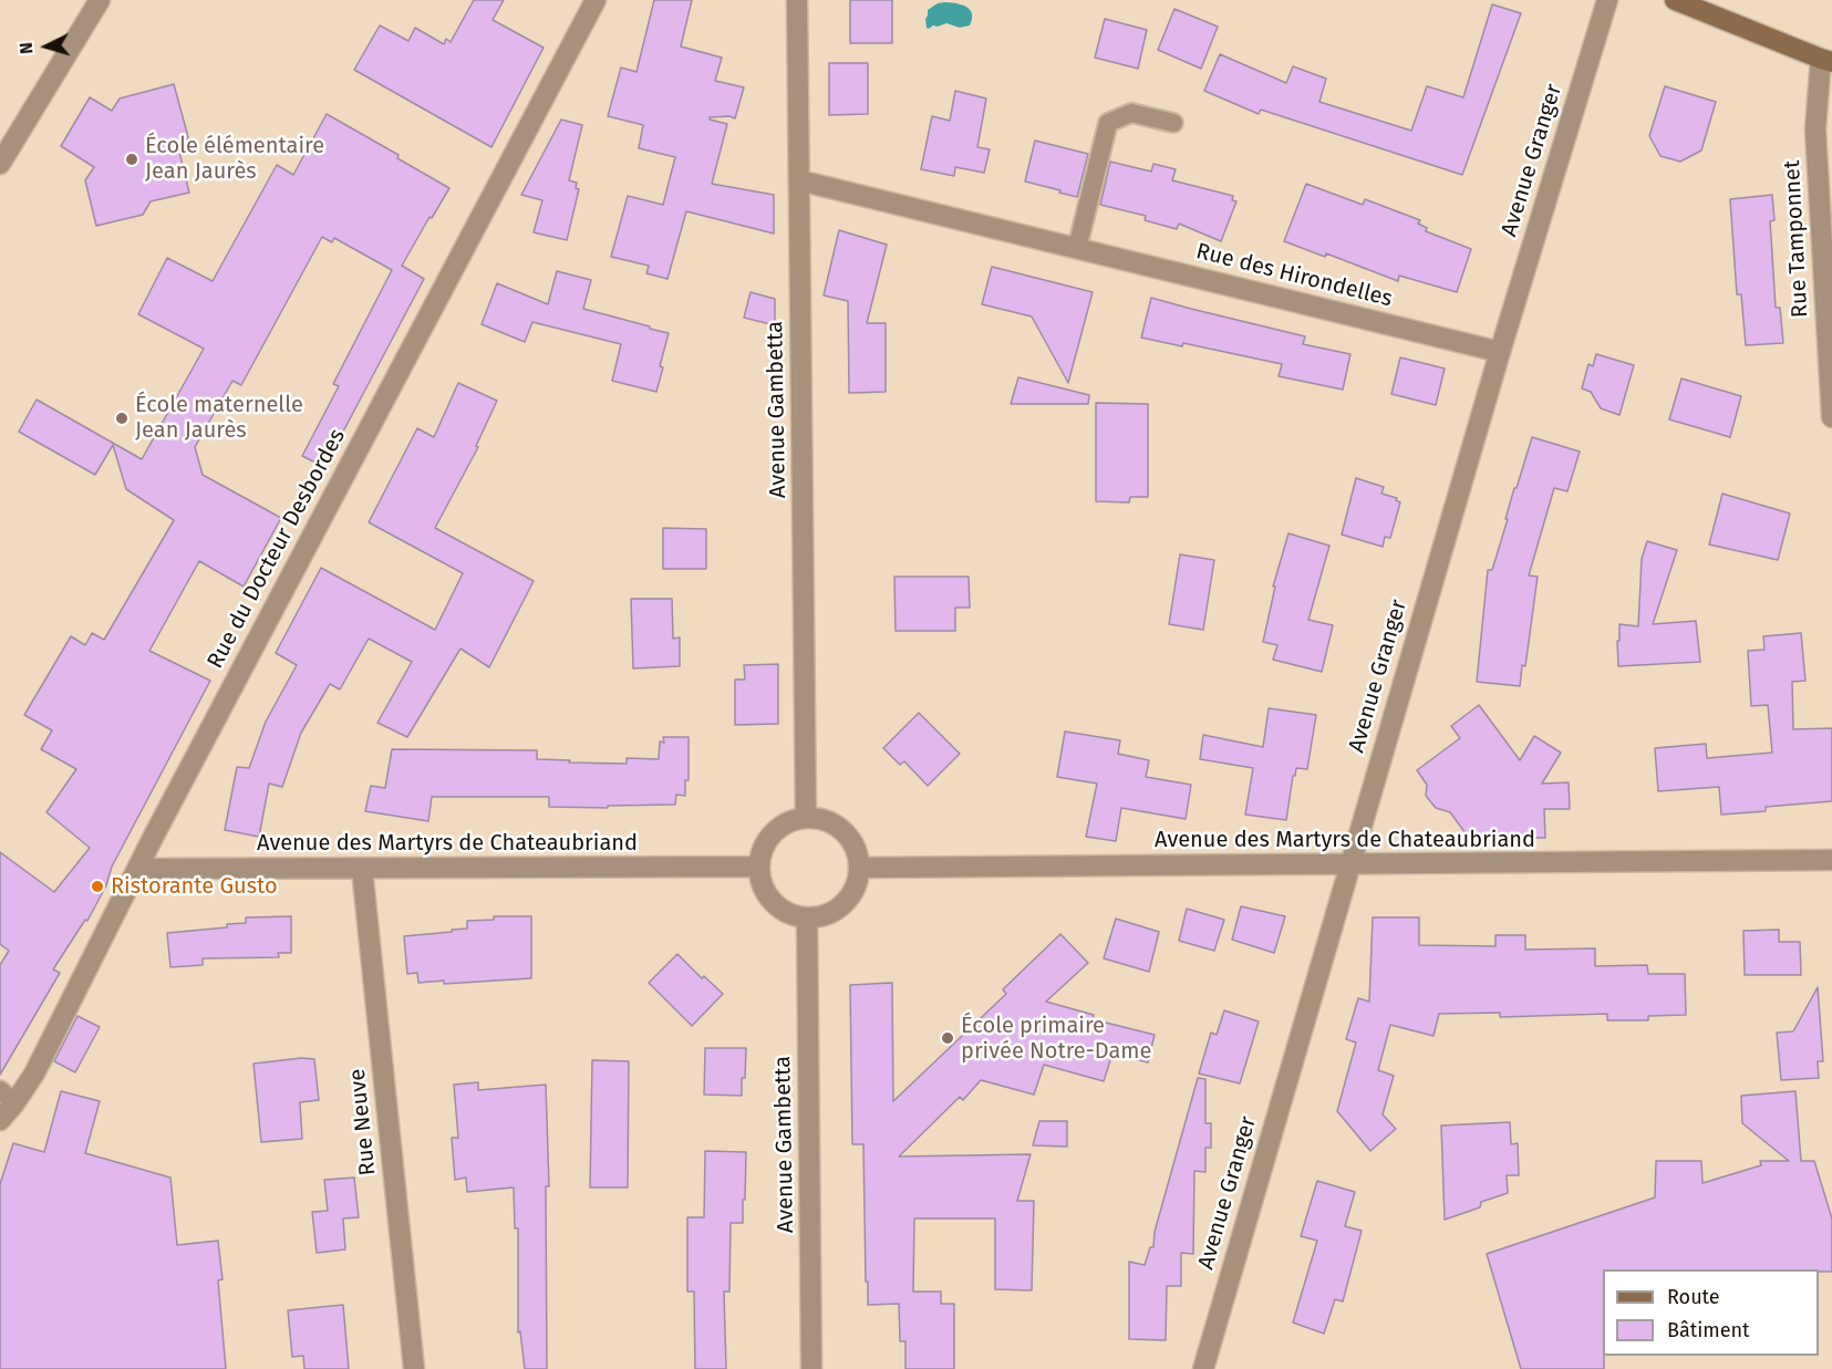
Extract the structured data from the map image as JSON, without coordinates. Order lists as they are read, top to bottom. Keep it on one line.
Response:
{"streets":{"street":["Avenue Granger","Rue Tamponnet","Rue des Hirondelles","Avenue Gambetta","Rue du Docteur Desbordes","Avenue des Martyrs de Chateaubriand","Rue Neuve"]},"crossings":[["Avenue Granger","Rue des Hirondelles"],["Avenue Granger","Avenue des Martyrs de Chateaubriand"],["Rue des Hirondelles","Avenue Gambetta"],["Avenue Gambetta","Avenue des Martyrs de Chateaubriand"],["Rue du Docteur Desbordes","Avenue des Martyrs de Chateaubriand"],["Avenue des Martyrs de Chateaubriand","Rue Neuve"]],"places":["École élémentaire Jean Jaurès","École maternelle Jean Jaurès","Ristorante Gusto","École primaire privée Notre-Dame"],"legend":["Route","Bâtiment"],"north":"left"}
